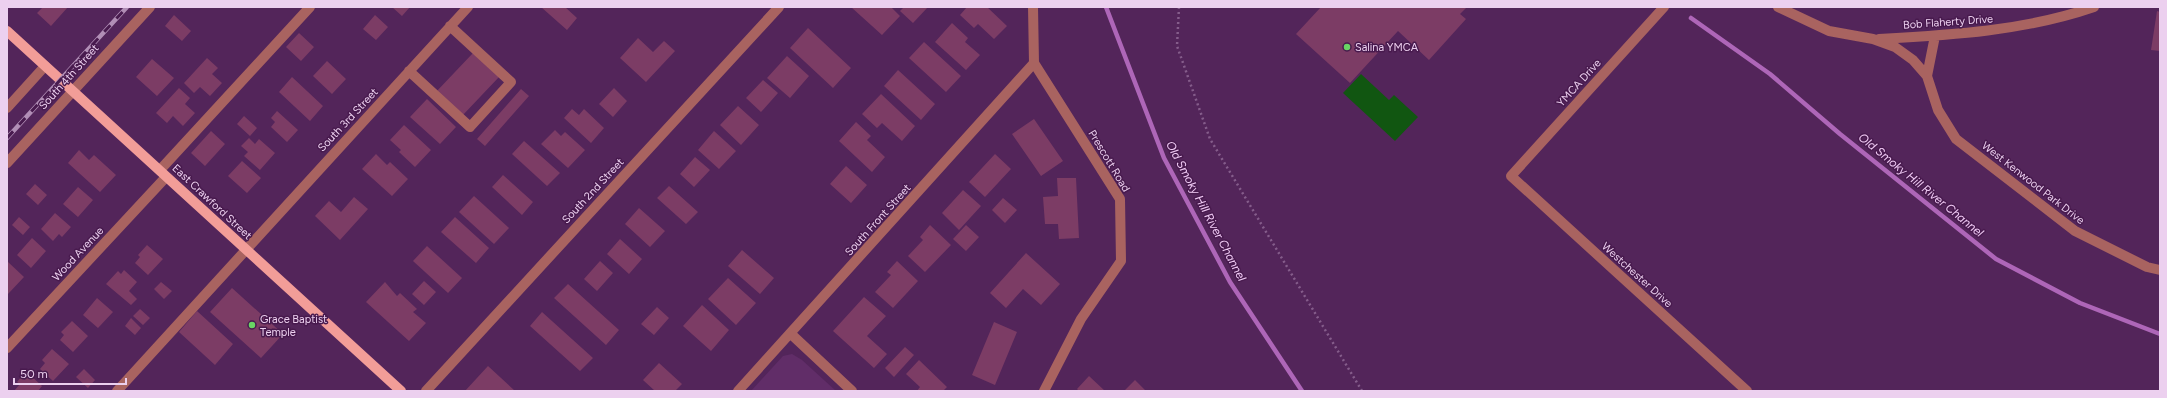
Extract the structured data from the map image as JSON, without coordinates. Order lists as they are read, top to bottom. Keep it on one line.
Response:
{"streets":{"main road":["East Crawford Street"],"street":["Bob Flaherty Drive","South 4th Street","YMCA Drive","South 3rd Street","Prescott Road","West Kenwood Park Drive","South 2nd Street","South Front Street","Wood Avenue","Westchester Drive"]},"crossings":[["Bob Flaherty Drive","West Kenwood Park Drive"],["South 4th Street","East Crawford Street"],["YMCA Drive","Westchester Drive"],["South 3rd Street","East Crawford Street"],["Prescott Road","South Front Street"],["East Crawford Street","Wood Avenue"]],"water":["Old Smoky Hill River Channel"],"places":["Salina YMCA","Grace Baptist Temple"],"scale_bar":"50 m"}
